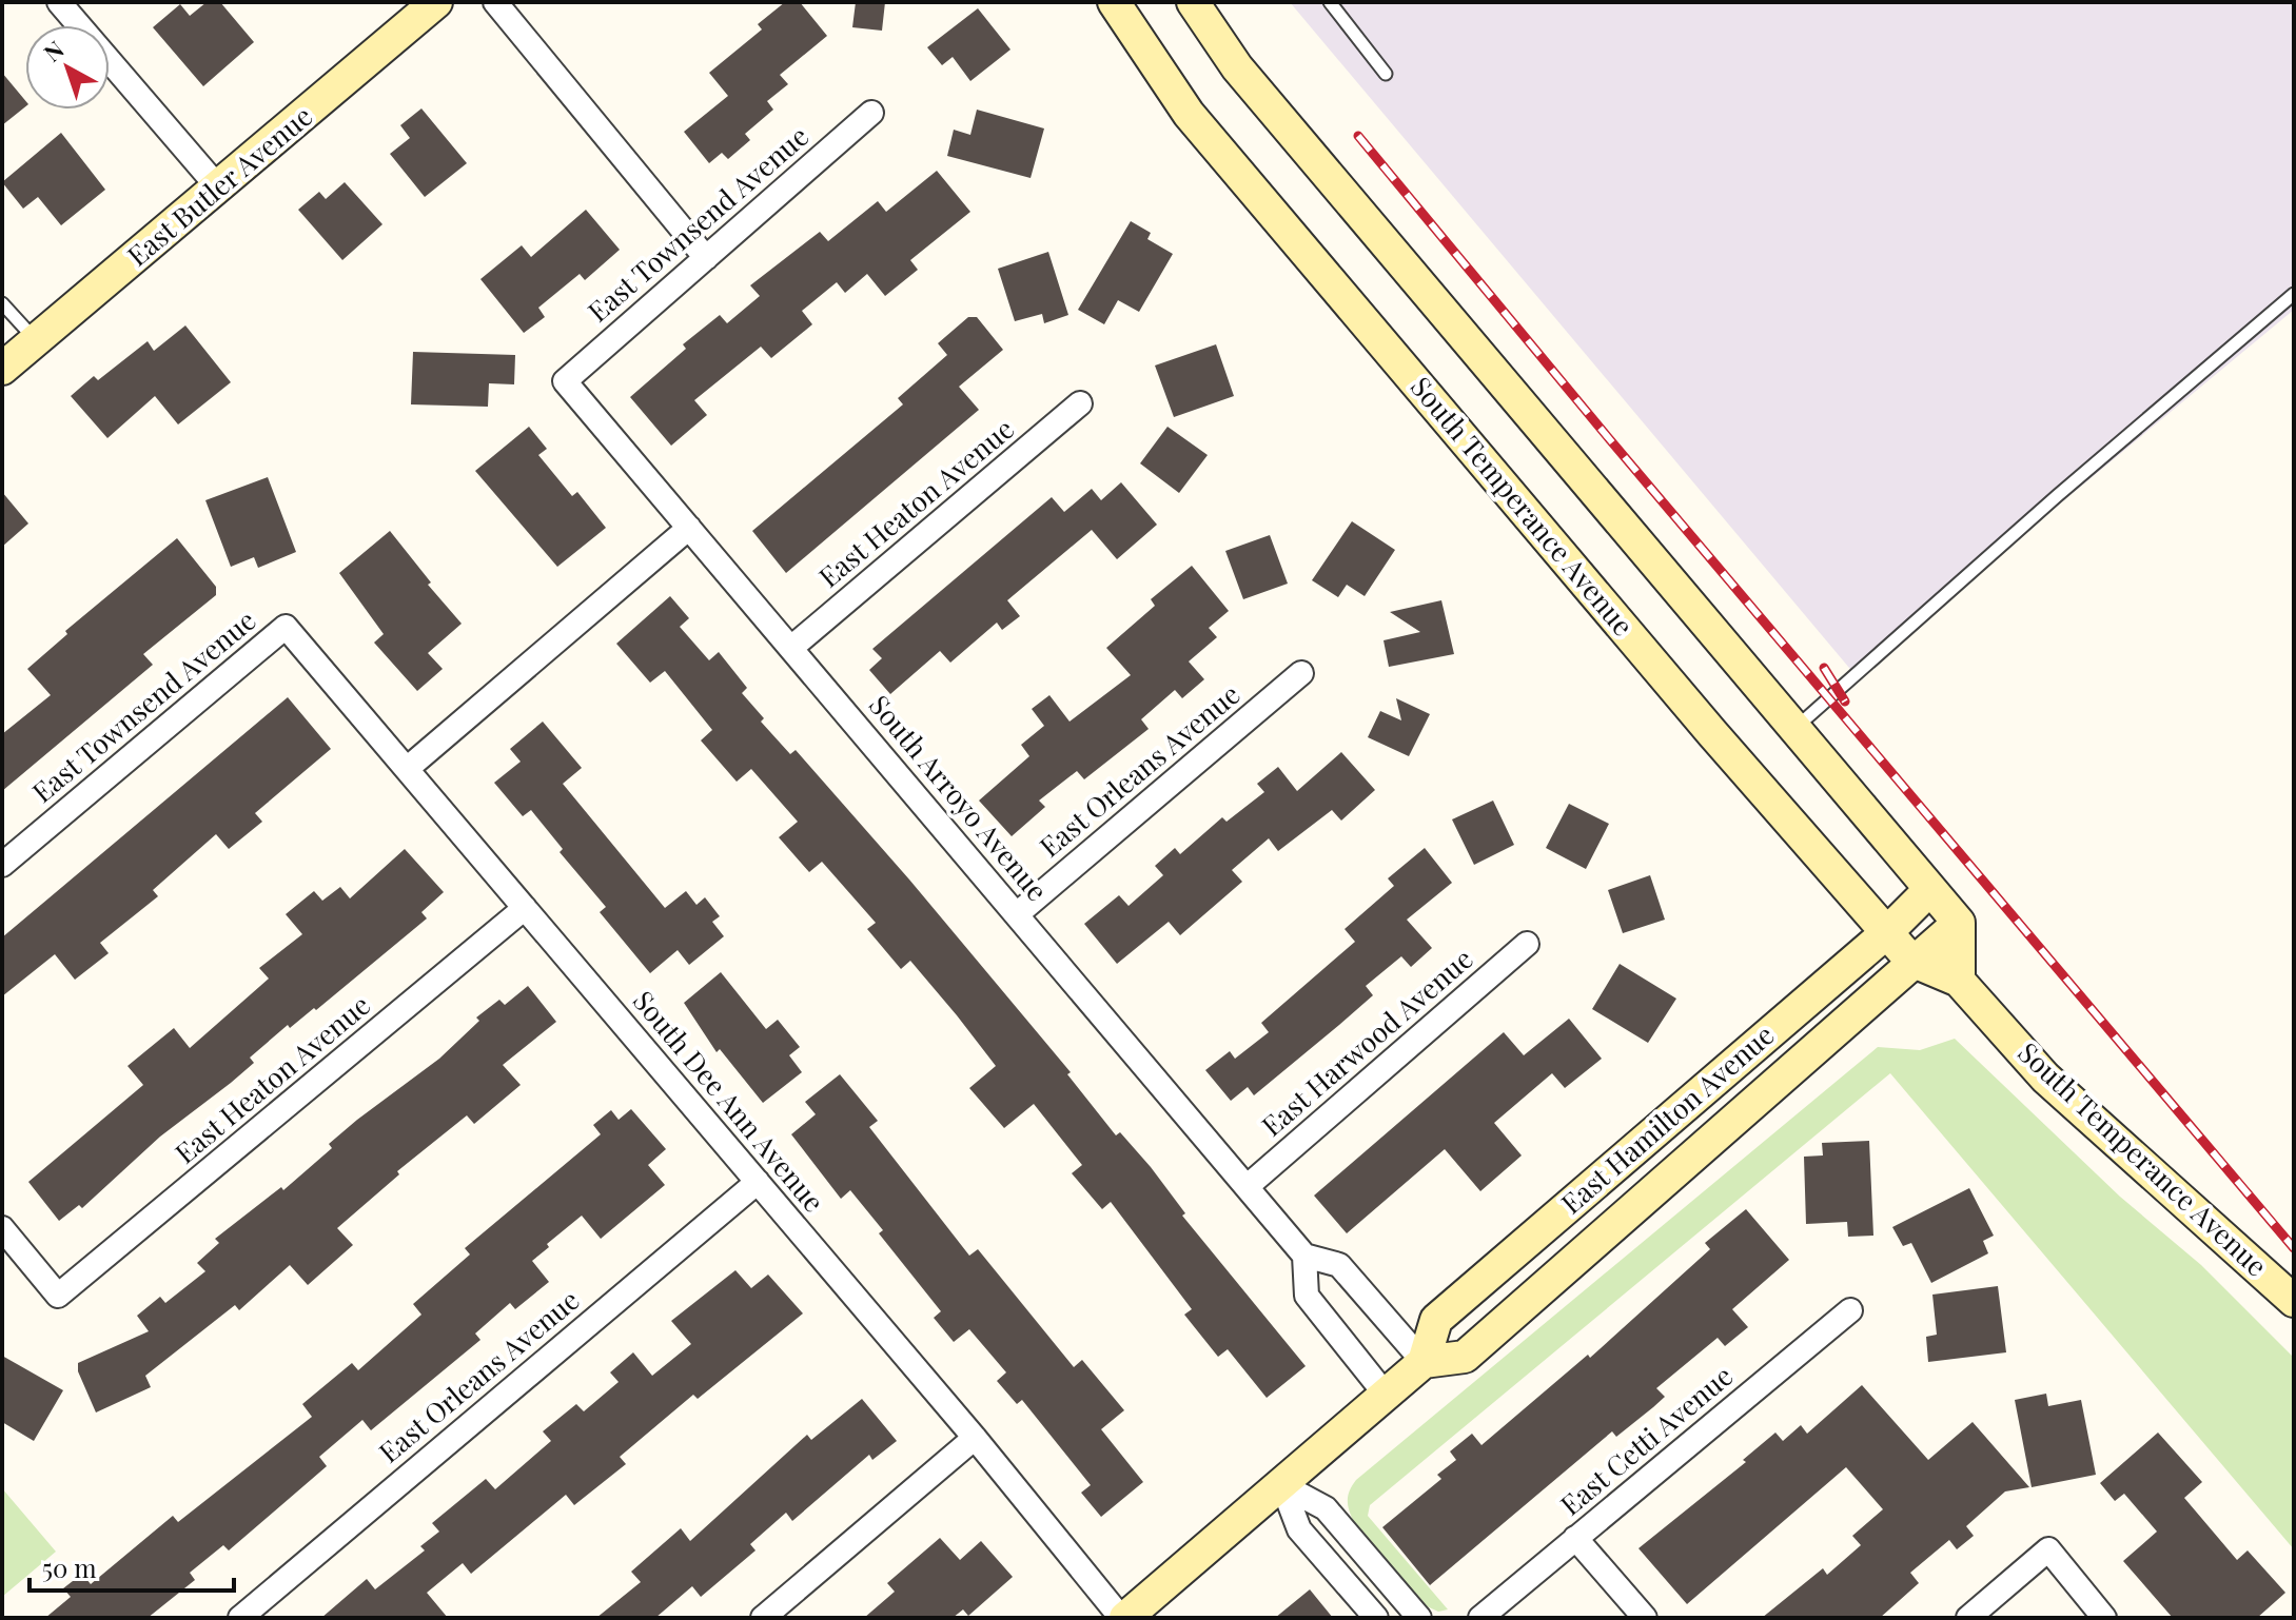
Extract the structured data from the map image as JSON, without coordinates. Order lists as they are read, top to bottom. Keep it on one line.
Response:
{"streets":{"main road":["East Butler Avenue","South Temperance Avenue","East Hamilton Avenue"],"street":["East Townsend Avenue","East Heaton Avenue","East Orleans Avenue","South Arroyo Avenue","East Harwood Avenue","South Dee Ann Avenue","East Cetti Avenue"]},"crossings":[["East Townsend Avenue","South Arroyo Avenue"],["East Townsend Avenue","South Dee Ann Avenue"],["East Heaton Avenue","South Arroyo Avenue"],["East Heaton Avenue","South Dee Ann Avenue"],["South Temperance Avenue","East Hamilton Avenue"],["East Orleans Avenue","South Arroyo Avenue"],["East Orleans Avenue","South Dee Ann Avenue"],["South Arroyo Avenue","East Harwood Avenue"]],"scale_bar":"50 m","north":"top left"}
